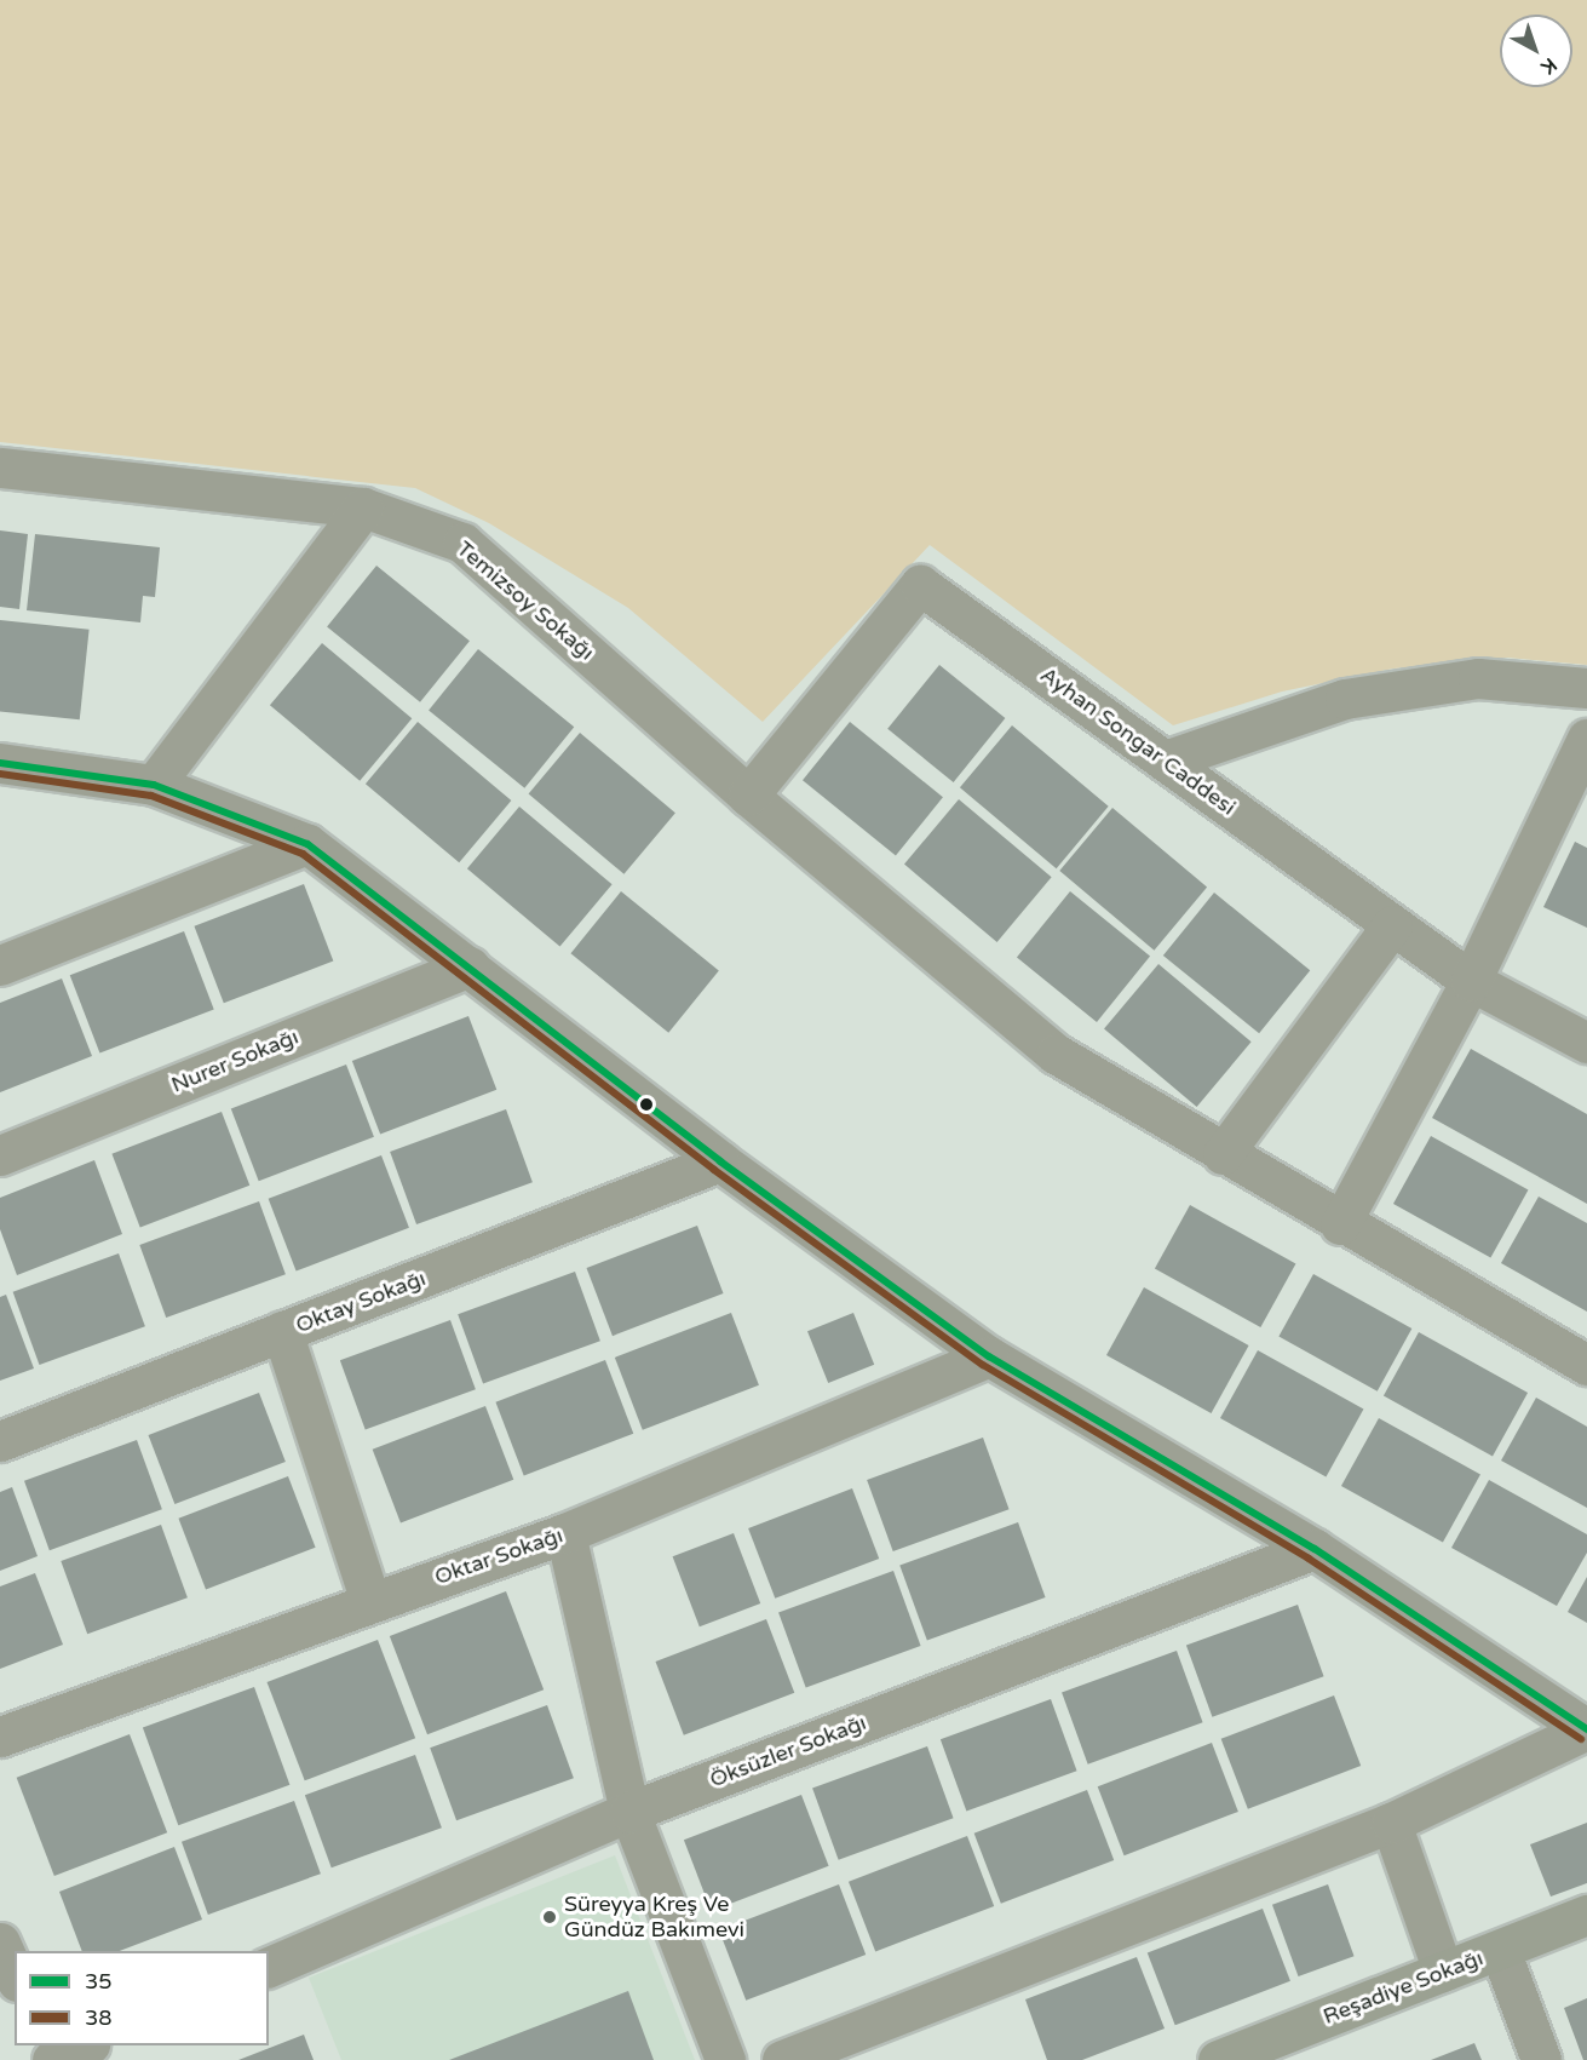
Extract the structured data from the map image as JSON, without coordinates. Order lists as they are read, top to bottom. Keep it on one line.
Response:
{"streets":{"street":["Temizsoy Sokağı","Ayhan Songar Caddesi","Nurer Sokağı","Oktay Sokağı","Oktar Sokağı","Öksüzler Sokağı","Reşadiye Sokağı"]},"crossings":[["Temizsoy Sokağı","Ayhan Songar Caddesi"]],"places":["Süreyya Kreş Ve Gündüz Bakımevi"],"lines":["transit line 35","transit line 38"],"legend":["35","38"],"north":"bottom right"}
